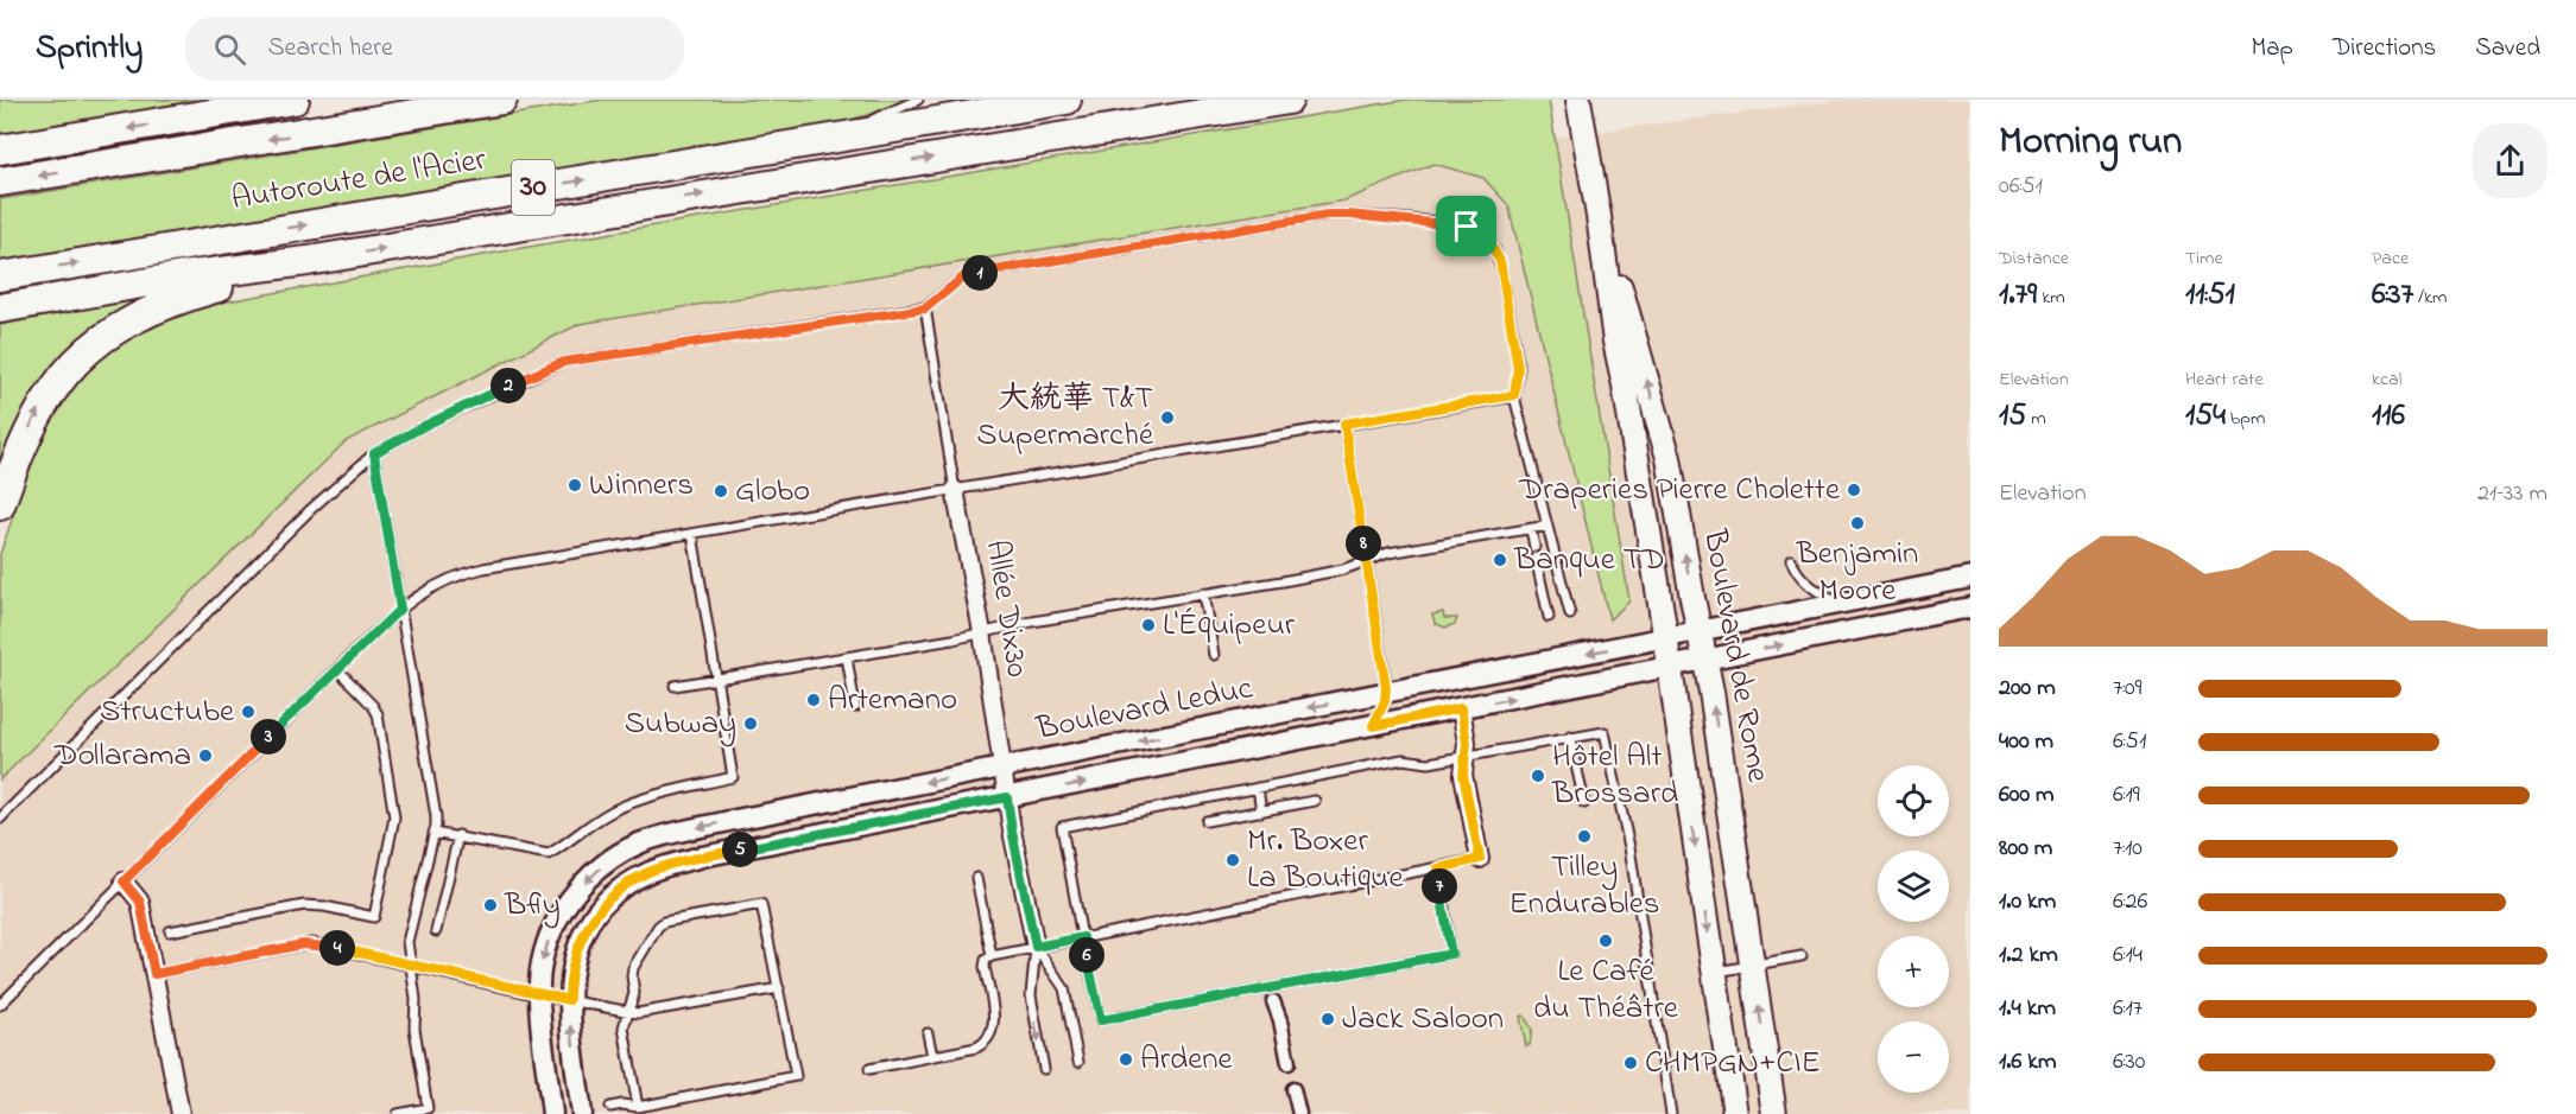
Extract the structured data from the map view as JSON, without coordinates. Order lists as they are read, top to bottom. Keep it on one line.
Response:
{"streets":{"highway":["Autoroute de l'Acier","30"],"main road":["Boulevard de Rome"],"street":["Allée Dix30","Boulevard Leduc"]},"crossings":[["Allée Dix30","Boulevard Leduc"],["Boulevard de Rome","Boulevard Leduc"]],"places":["大統華 T&T Supermarché","Winners","Draperies Pierre Cholette","Globo","Benjamin Moore","Banque TD","L'Équipeur","Artemano","Structube","Subway","Dollarama","Hôtel Alt Brossard","Tilley Endurables","Mr. Boxer La Boutique","Bfly","Le Café du Théâtre","Jack Saloon","Ardene","CHMPGN+CIE"],"page":{"header":"Sprintly","search":"Search here","nav":["Map","Directions","Saved"],"heading":["Morning run","06:51"],"stats":[["Distance","1.79 km"],["Time","11:51"],["Pace","6:37 /km"],["Elevation","15 m"],["Heart rate","154 bpm"],["kcal","116"]],"pins":["1","2","8","3","5","7","4","6"],"chart":["Elevation","21–33 m"],"list":[{"name":"200 m","note":"7:09"},{"name":"400 m","note":"6:51"},{"name":"600 m","note":"6:19"},{"name":"800 m","note":"7:10"},{"name":"1.0 km","note":"6:26"},{"name":"1.2 km","note":"6:14"},{"name":"1.4 km","note":"6:17"},{"name":"1.6 km","note":"6:30"}],"map_buttons":["+","−"]}}
